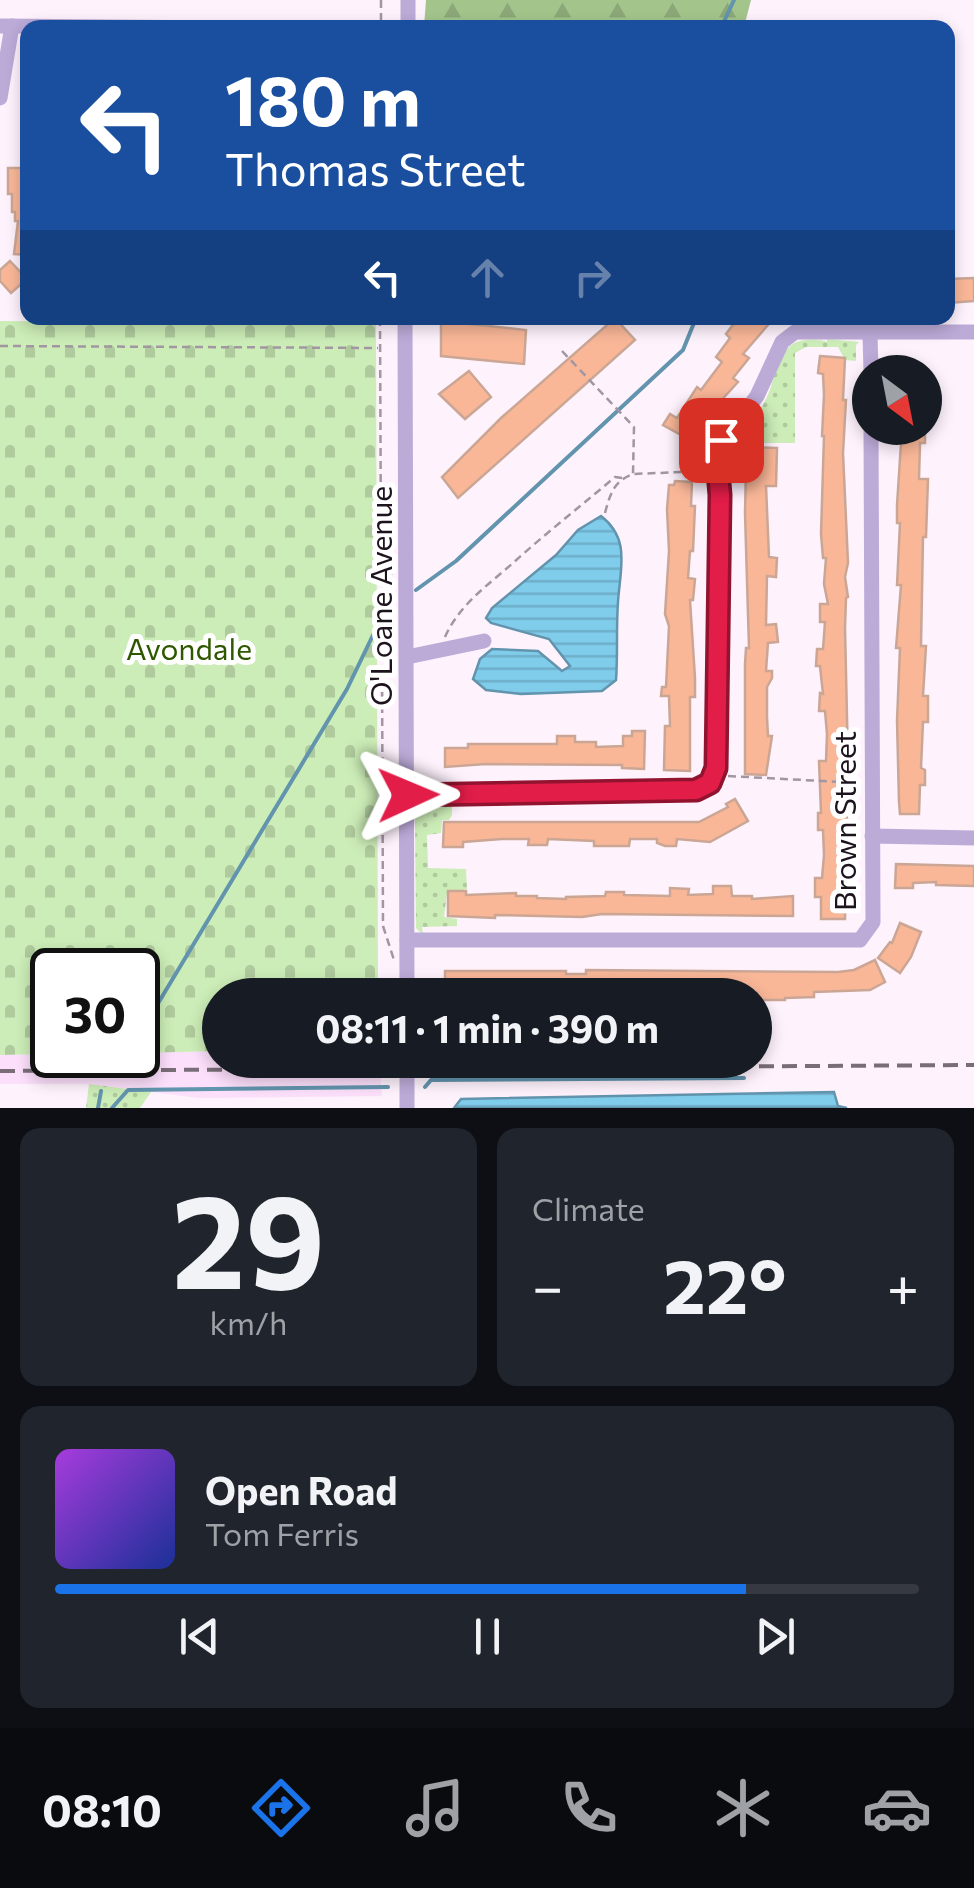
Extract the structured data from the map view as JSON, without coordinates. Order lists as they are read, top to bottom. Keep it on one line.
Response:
{"streets":{"street":["O'Loane Avenue","Brown Street"]},"crossings":[["O'Loane Avenue","Brown Street"]],"parks":["Avondale"],"north":"bottom right","page":{"turn":["180 m","Thomas Street"],"limit":"30","trip":"08:11 · 1 min · 390 m","tile":[["29","km/h"],"Climate"],"heat":["−","22°","+"],"song":["Open Road","Tom Ferris"],"tabs":"08:10"}}
